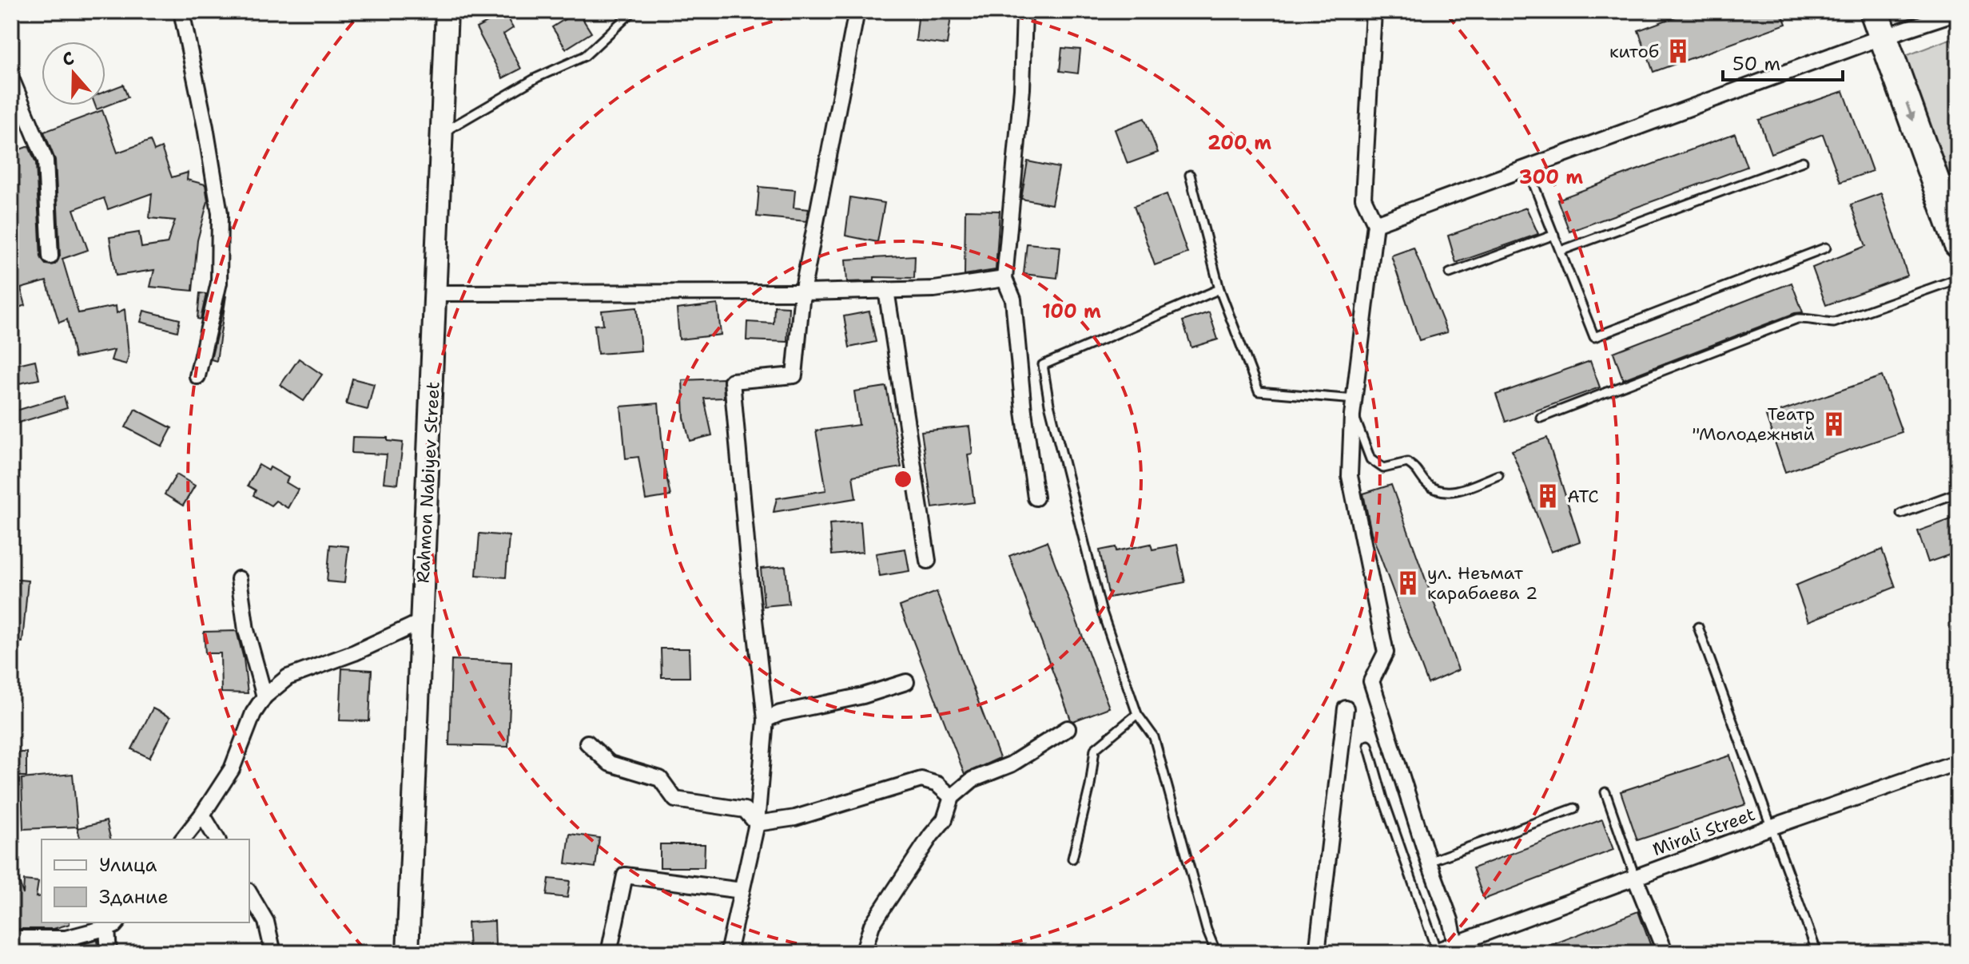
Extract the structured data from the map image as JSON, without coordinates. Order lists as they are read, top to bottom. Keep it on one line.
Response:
{"streets":{"street":["Rahmon Nabiyev Street","Mirali Street"]},"places":{"building":["китоб","Театр \"Молодежный","АТС","ул. Неъмат карабаева 2"]},"legend":["Улица","Здание"],"scale_bar":"50 m","north":"top","rings":["200 m","300 m","100 m"]}
